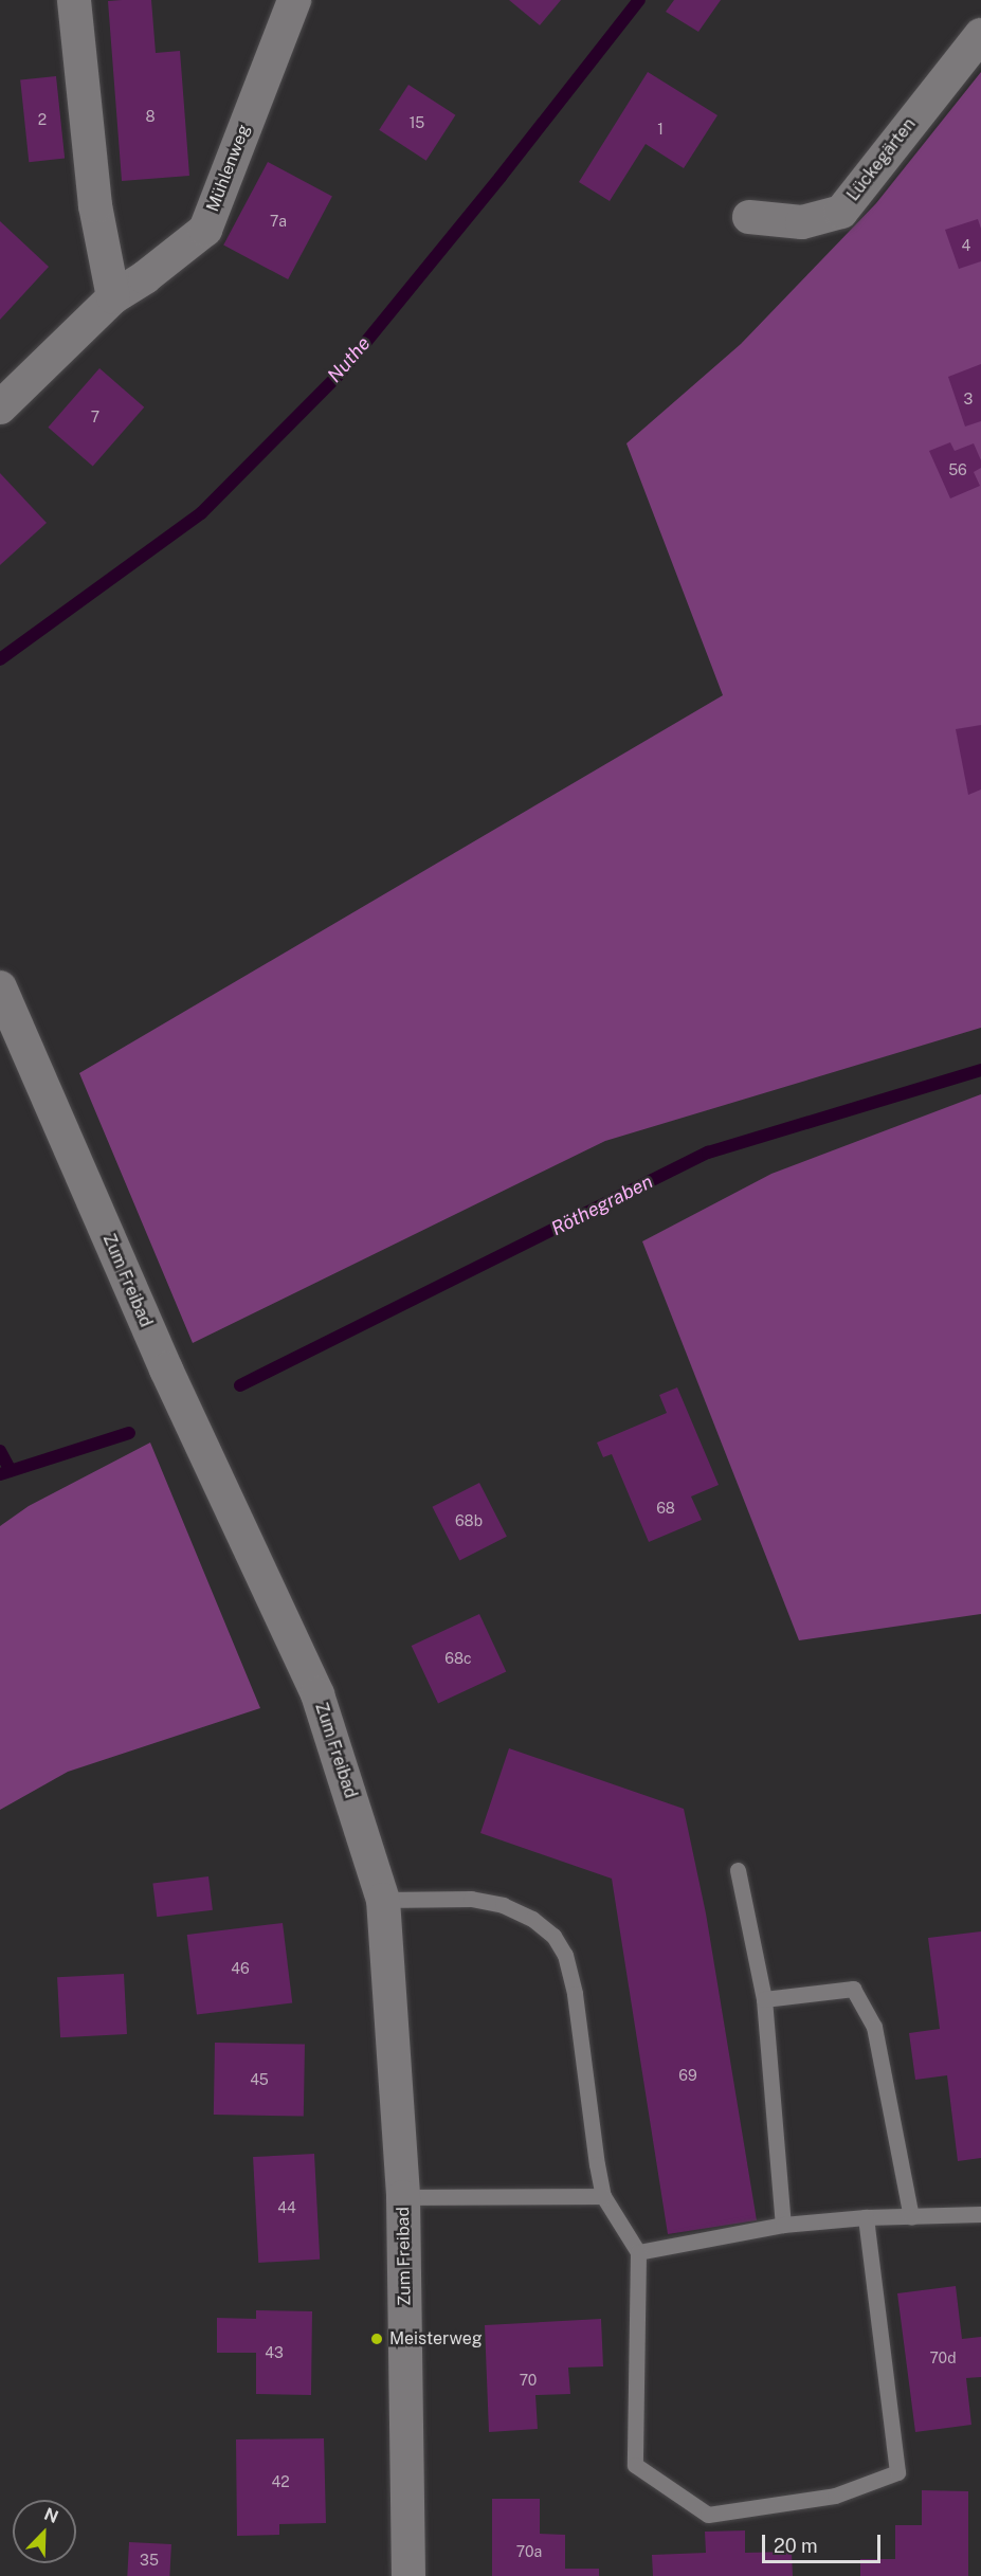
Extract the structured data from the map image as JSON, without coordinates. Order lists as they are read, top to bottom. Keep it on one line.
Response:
{"streets":{"street":["Lückegärten","Mühlenweg","Zum Freibad"]},"water":["Nuthe","Röthegraben"],"places":["Meisterweg"],"house_numbers":["8","2","15","1","7a","4","3","7","56","68","68b","68c","46","69","45","44","43","70d","70","42","70a","35"],"scale_bar":"20 m","north":"top right"}
